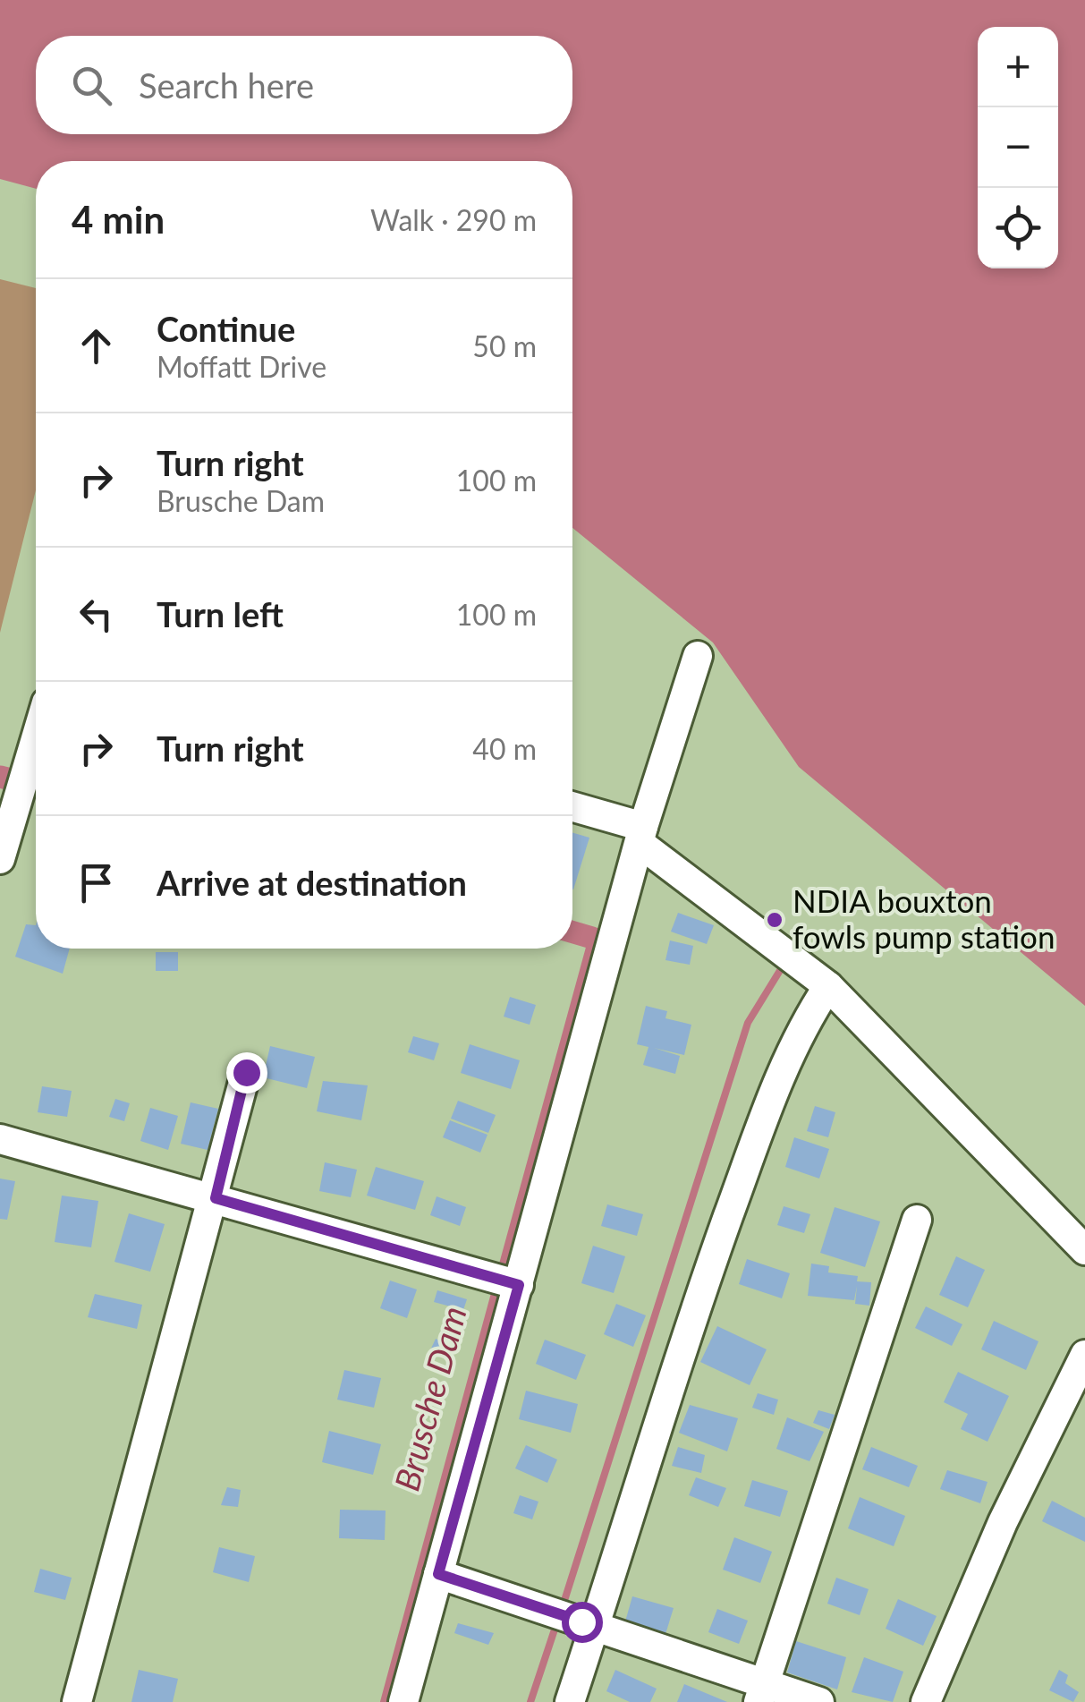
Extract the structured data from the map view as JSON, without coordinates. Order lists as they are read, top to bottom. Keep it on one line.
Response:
{"water":["Brusche Dam"],"places":["NDIA bouxton fowls pump station"],"page":{"map_buttons":["+","−"],"search":"Search here","heading":["4 min","Walk · 290 m"],"list":[["Continue","Moffatt Drive","50 m"],["Turn right","Brusche Dam","100 m"],["Turn left","100 m"],["Turn right","40 m"],"Arrive at destination"]}}
